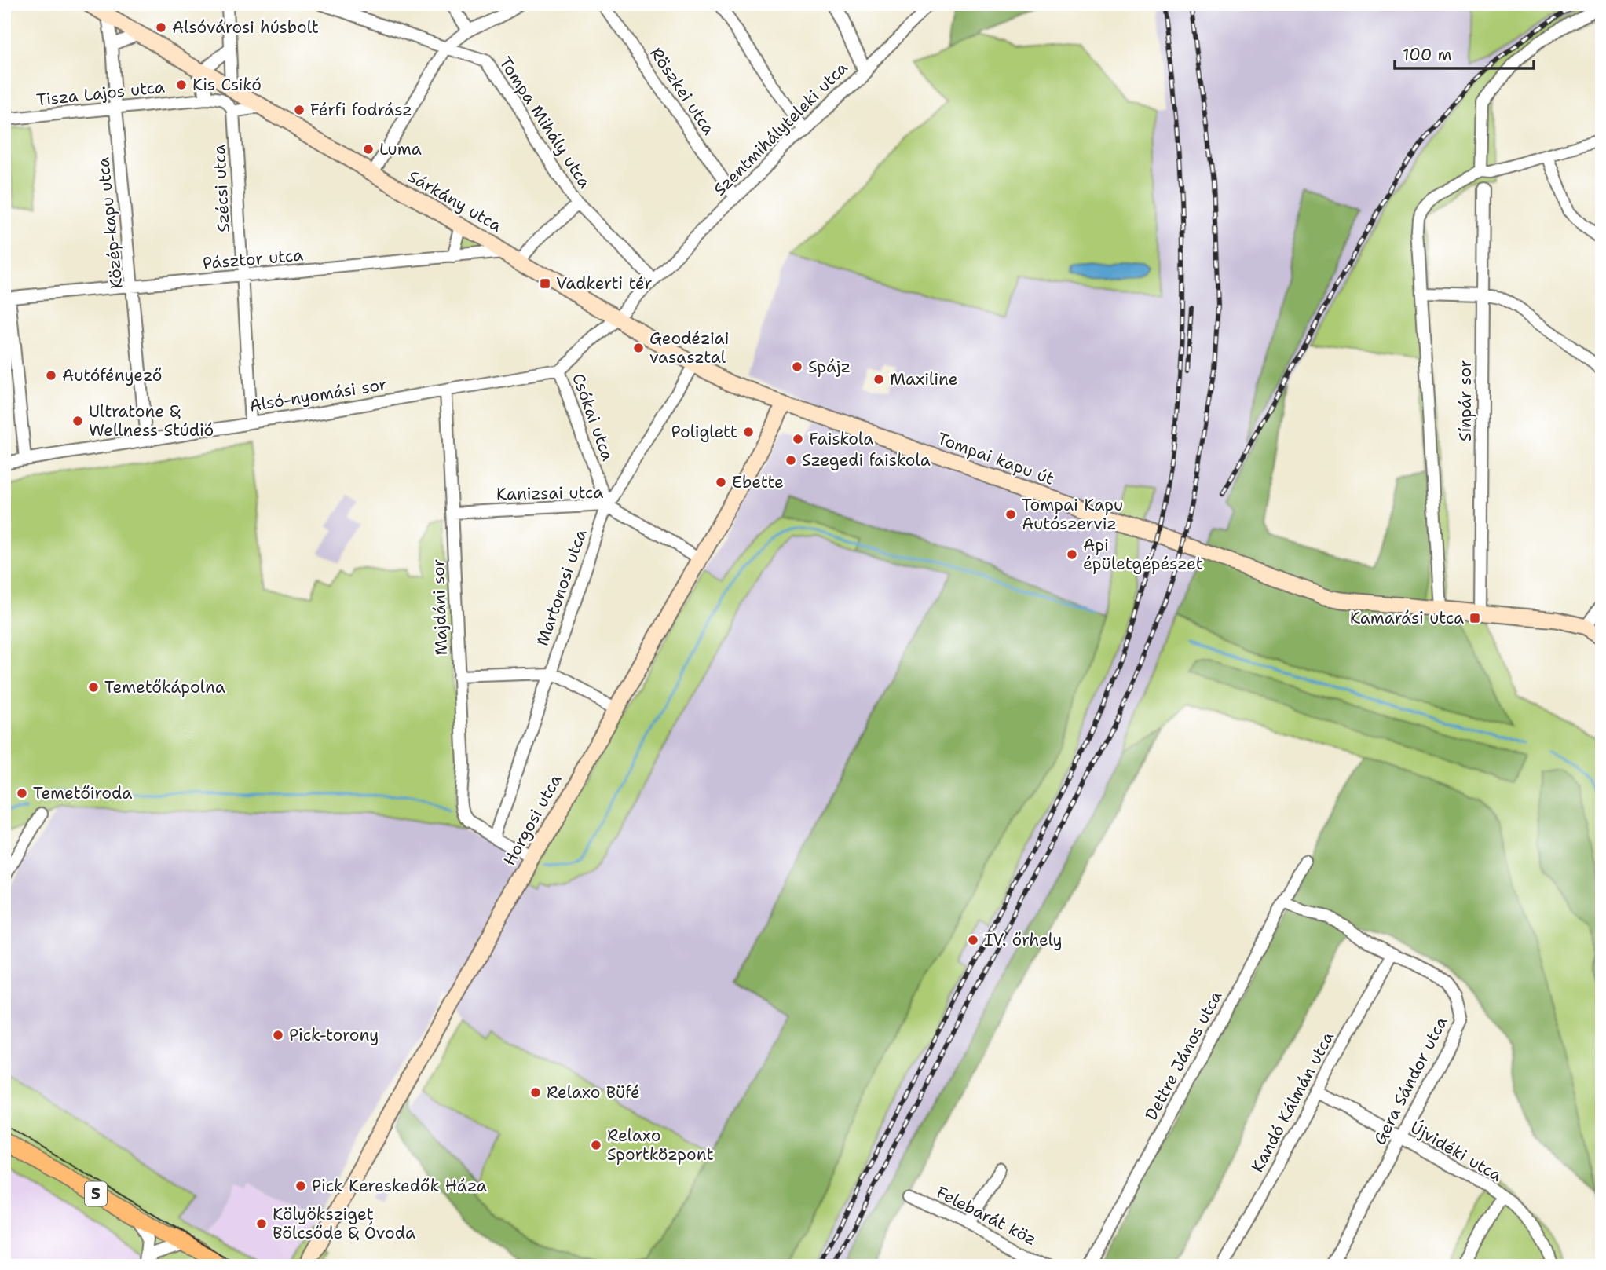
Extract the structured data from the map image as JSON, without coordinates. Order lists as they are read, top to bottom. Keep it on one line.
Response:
{"streets":{"main road":["5"],"street":["Röszkei utca","Tisza Lajos utca","Tompa Mihály utca","Szentmihályteleki utca","Szécsi utca","Sárkány utca","Közép-kapu utca","Pásztor utca","Alsó-nyomási sor","Sínpár sor","Csókai utca","Tompai kapu út","Kanizsai utca","Martonosi utca","Majdáni sor","Horgosi utca","Dettre János utca","Gera Sándor utca","Kandó Kálmán utca","Újvidéki utca","Felebarát köz"]},"crossings":[["Röszkei utca","Szentmihályteleki utca"],["Tisza Lajos utca","Közép-kapu utca"],["Szécsi utca","Pásztor utca"],["Szécsi utca","Alsó-nyomási sor"],["Sárkány utca","Közép-kapu utca"],["Sárkány utca","Pásztor utca"],["Közép-kapu utca","Pásztor utca"],["Közép-kapu utca","Alsó-nyomási sor"],["Alsó-nyomási sor","Csókai utca"],["Alsó-nyomási sor","Tompai kapu út"],["Alsó-nyomási sor","Majdáni sor"],["Sínpár sor","Tompai kapu út"],["Csókai utca","Kanizsai utca"],["Csókai utca","Martonosi utca"],["Tompai kapu út","Martonosi utca"],["Tompai kapu út","Horgosi utca"],["Kanizsai utca","Martonosi utca"],["Kanizsai utca","Majdáni sor"],["Kanizsai utca","Horgosi utca"],["Martonosi utca","Majdáni sor"],["Dettre János utca","Gera Sándor utca"],["Gera Sándor utca","Kandó Kálmán utca"],["Gera Sándor utca","Újvidéki utca"],["Kandó Kálmán utca","Újvidéki utca"]],"places":{"other":["Alsóvárosi húsbolt","Kis Csikó","Férfi fodrász","Luma","Geodéziai vasasztal","Spájz","Autófényező","Maxiline","Ultratone & Wellness Stúdió","Poliglett","Faiskola","Szegedi faiskola","Ebette","Tompai Kapu Autószerviz","Api épületgépészet","Temetőkápolna","Temetőiroda","IV. őrhely","Pick-torony","Relaxo Büfé","Relaxo Sportközpont","Pick Kereskedők Háza","Kölyöksziget Bölcsőde & Óvoda"],"transit":["Vadkerti tér","Kamarási utca"]},"scale_bar":"100 m"}
